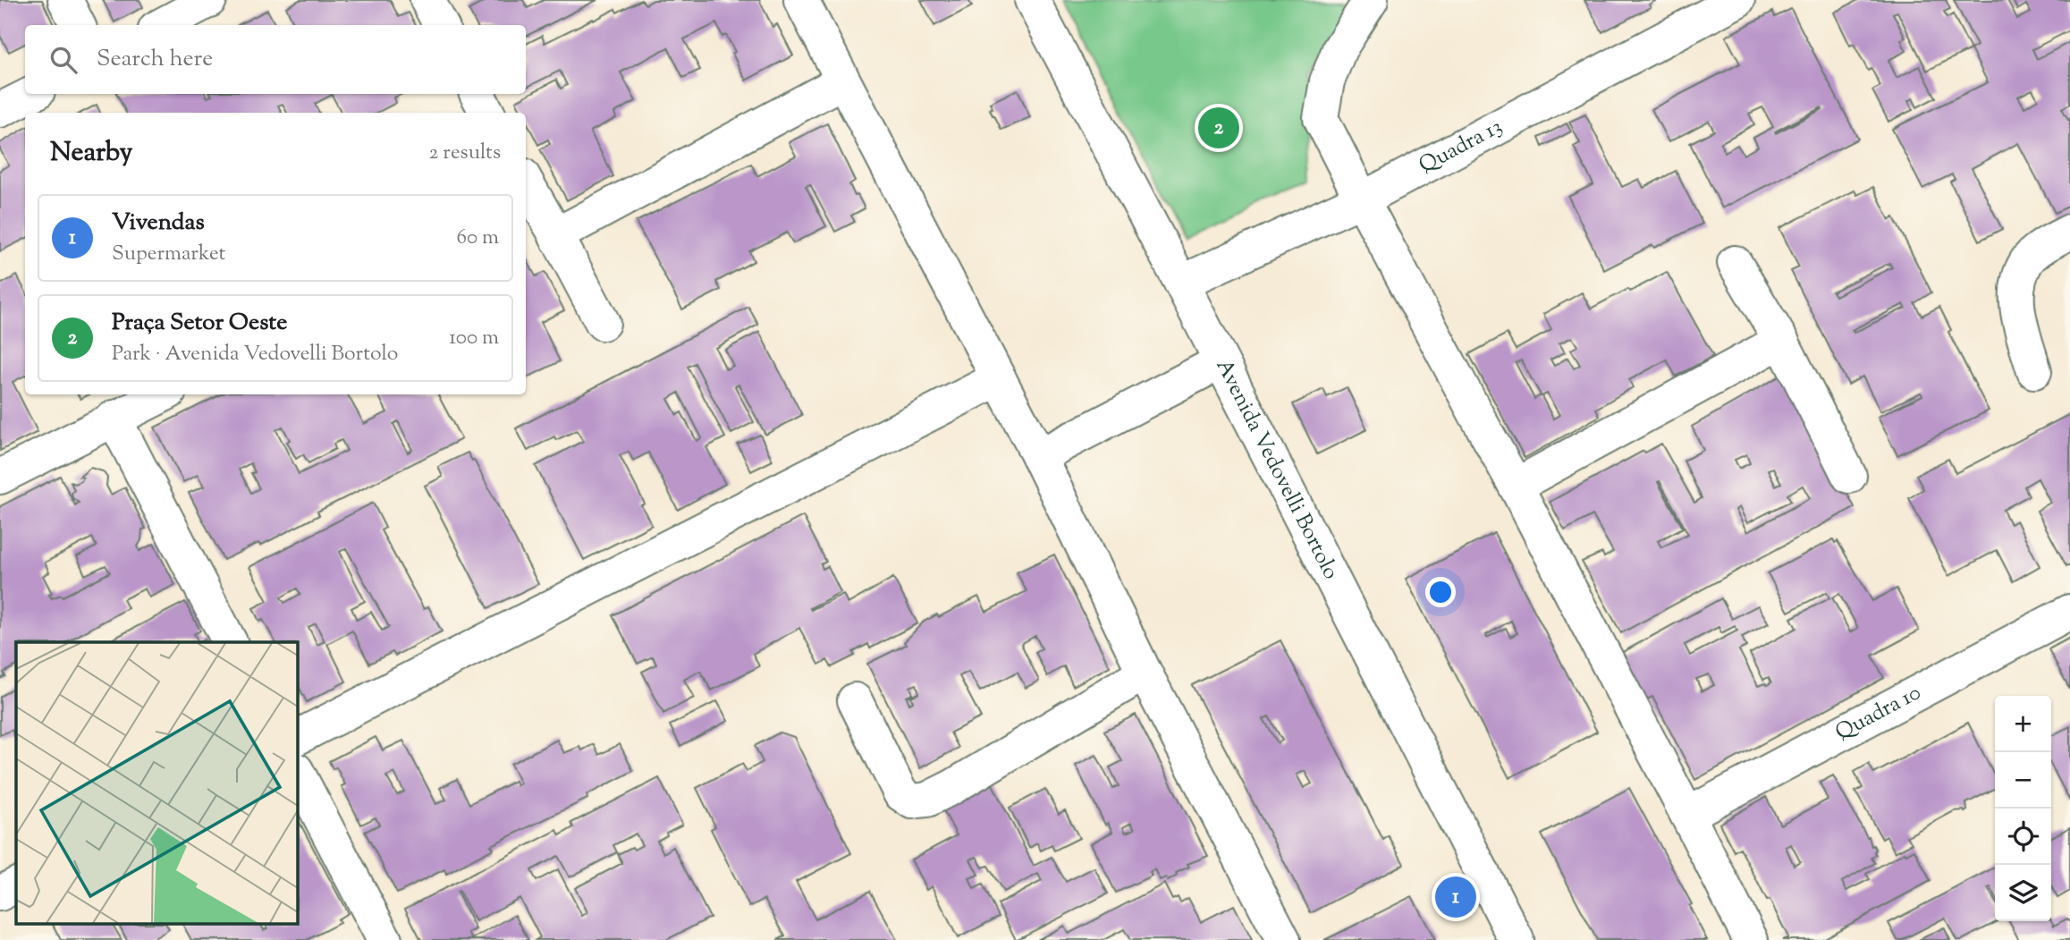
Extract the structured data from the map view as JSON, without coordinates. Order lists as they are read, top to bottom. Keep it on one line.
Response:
{"streets":{"street":["Quadra 13","Avenida Vedovelli Bortolo","Quadra 10"]},"crossings":[["Quadra 13","Avenida Vedovelli Bortolo"]],"page":{"search":"Search here","pins":["2","1"],"heading":["Nearby","2 results"],"list":[{"mark":"1","name":"Vivendas","note":"Supermarket","value":"60 m"},{"mark":"2","name":"Praça Setor Oeste","note":"Park · Avenida Vedovelli Bortolo","value":"100 m"}],"map_buttons":["+","−"]}}
